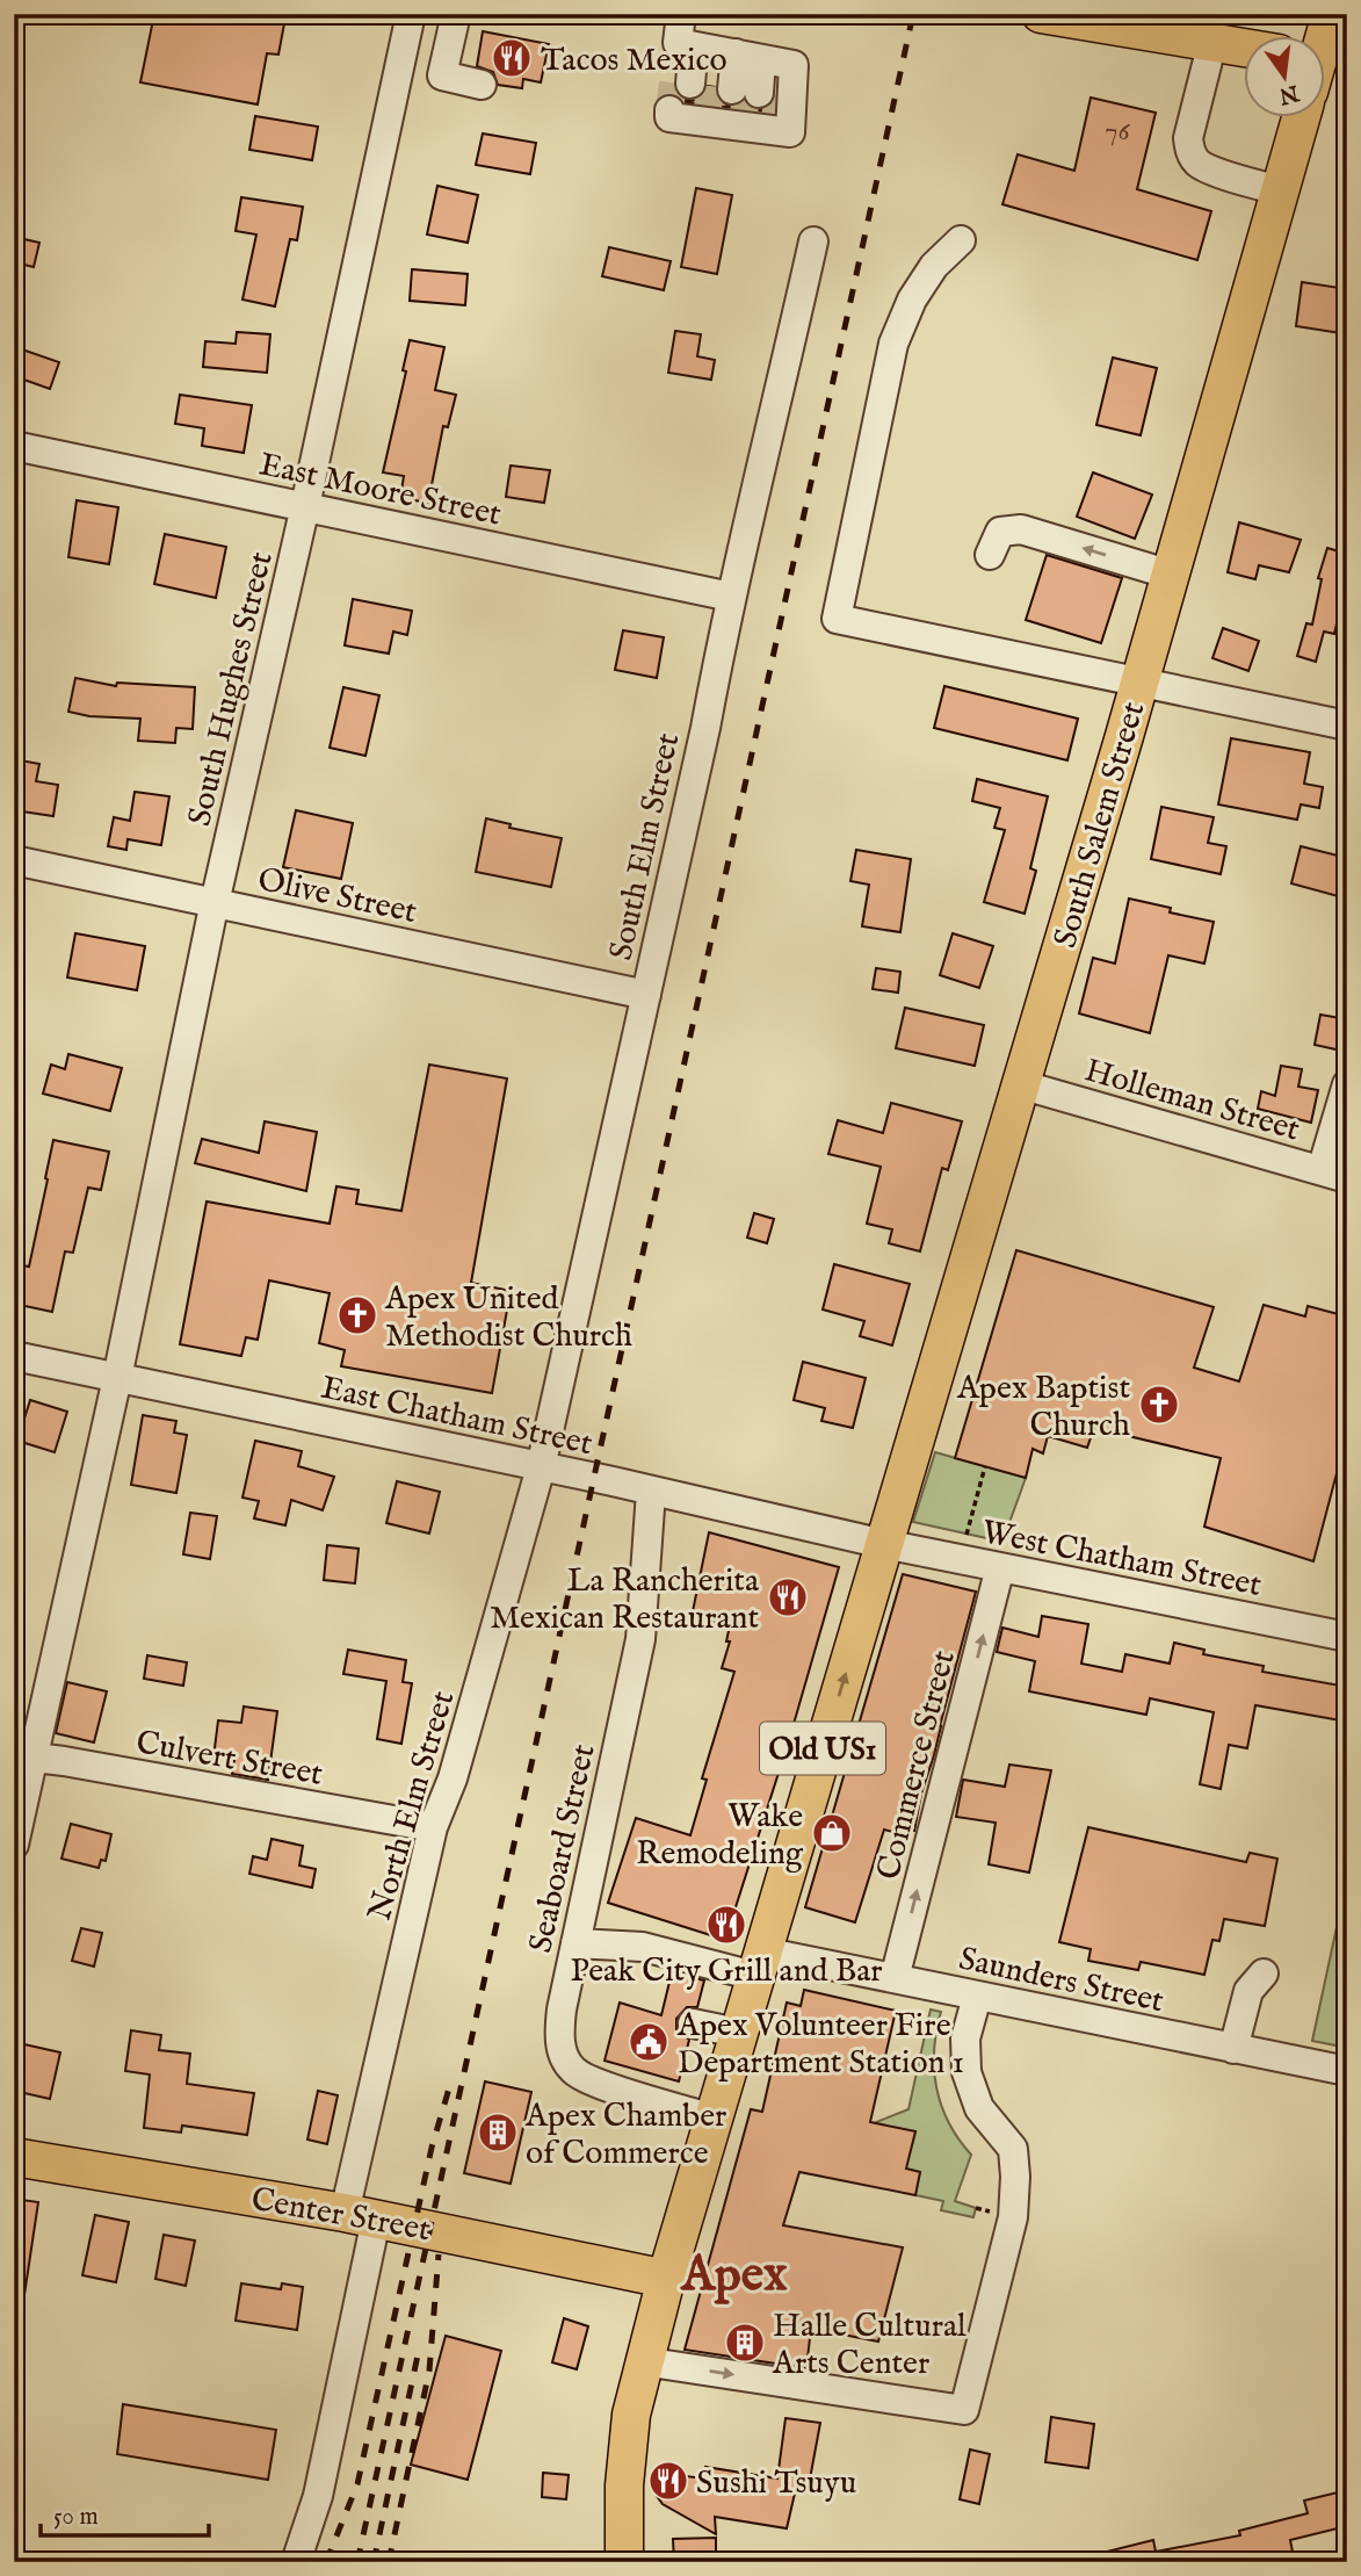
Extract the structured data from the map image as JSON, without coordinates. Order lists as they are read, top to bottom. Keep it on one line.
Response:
{"streets":{"main road":["South Salem Street","Old US1","Center Street"],"street":["East Moore Street","South Hughes Street","South Elm Street","Olive Street","Holleman Street","East Chatham Street","West Chatham Street","Culvert Street","Commerce Street","North Elm Street","Seaboard Street","Saunders Street"]},"crossings":[["East Moore Street","South Hughes Street"],["East Moore Street","South Elm Street"],["South Hughes Street","Olive Street"],["South Hughes Street","East Chatham Street"],["South Hughes Street","Culvert Street"],["South Salem Street","Holleman Street"],["South Salem Street","East Chatham Street"],["South Salem Street","West Chatham Street"],["South Salem Street","Old US1"],["South Elm Street","Olive Street"],["South Elm Street","East Chatham Street"],["South Elm Street","North Elm Street"],["East Chatham Street","West Chatham Street"],["East Chatham Street","Old US1"],["East Chatham Street","North Elm Street"],["East Chatham Street","Seaboard Street"],["West Chatham Street","Old US1"],["West Chatham Street","Commerce Street"],["Old US1","Seaboard Street"],["Old US1","Saunders Street"],["Old US1","Center Street"],["Culvert Street","North Elm Street"],["Commerce Street","Saunders Street"],["North Elm Street","Center Street"],["Seaboard Street","Saunders Street"]],"one_way":["Commerce Street"],"districts":["Apex"],"places":{"restaurant":["Tacos Mexico","La Rancherita Mexican Restaurant","Peak City Grill and Bar","Sushi Tsuyu"],"church":["Apex United Methodist Church","Apex Baptist Church"],"shop":["Wake Remodeling"],"public building":["Apex Volunteer Fire Department Station 1"],"building":["Apex Chamber of Commerce","Halle Cultural Arts Center"]},"house_numbers":["76"],"scale_bar":"50 m","north":"bottom"}
